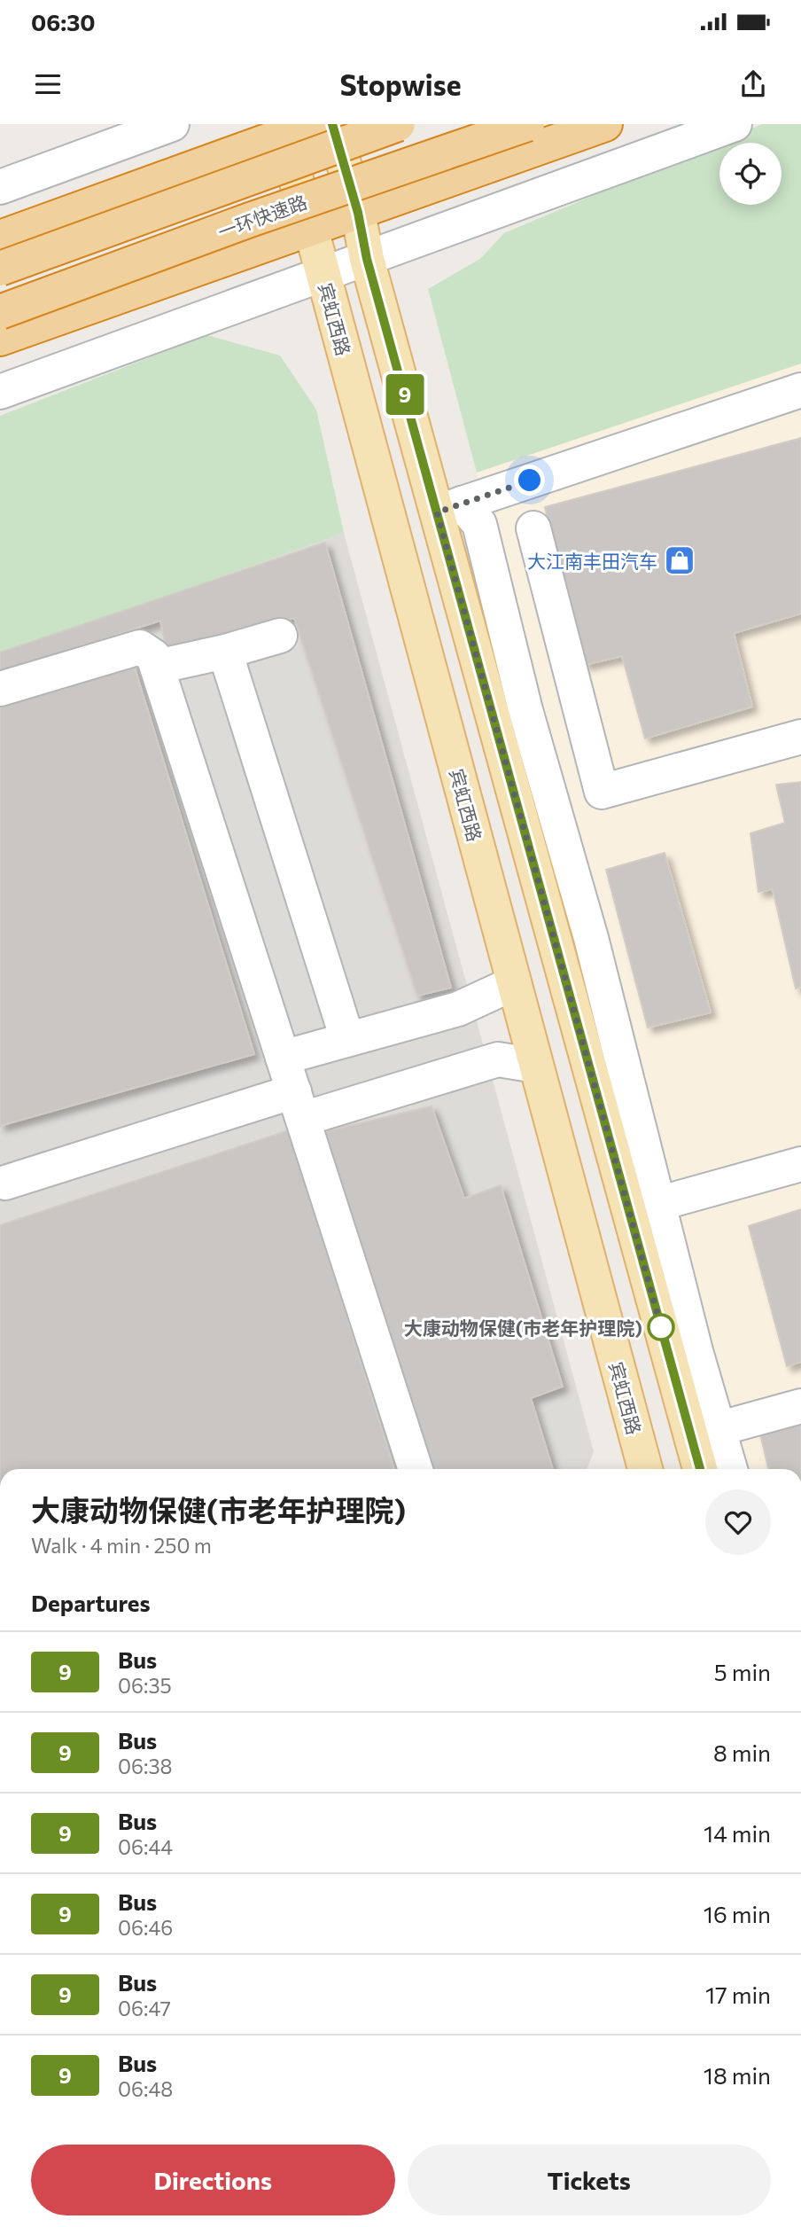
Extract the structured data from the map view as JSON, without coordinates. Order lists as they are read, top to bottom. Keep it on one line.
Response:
{"streets":{"highway":["一环快速路"],"main road":["宾虹西路"]},"places":{"shop":["大江南丰田汽车"],"other":["大康动物保健(市老年护理院)"]},"lines":["bus line 9"],"page":{"status":"06:30","header":"Stopwise","on_map":"9","heading":[["大康动物保健(市老年护理院)","Walk · 4 min · 250 m"],"Departures"],"list":[{"mark":"9","name":"Bus","note":"06:35","value":"5 min"},{"mark":"9","name":"Bus","note":"06:38","value":"8 min"},{"mark":"9","name":"Bus","note":"06:44","value":"14 min"},{"mark":"9","name":"Bus","note":"06:46","value":"16 min"},{"mark":"9","name":"Bus","note":"06:47","value":"17 min"},{"mark":"9","name":"Bus","note":"06:48","value":"18 min"}],"buttons":["Directions","Tickets"]}}
